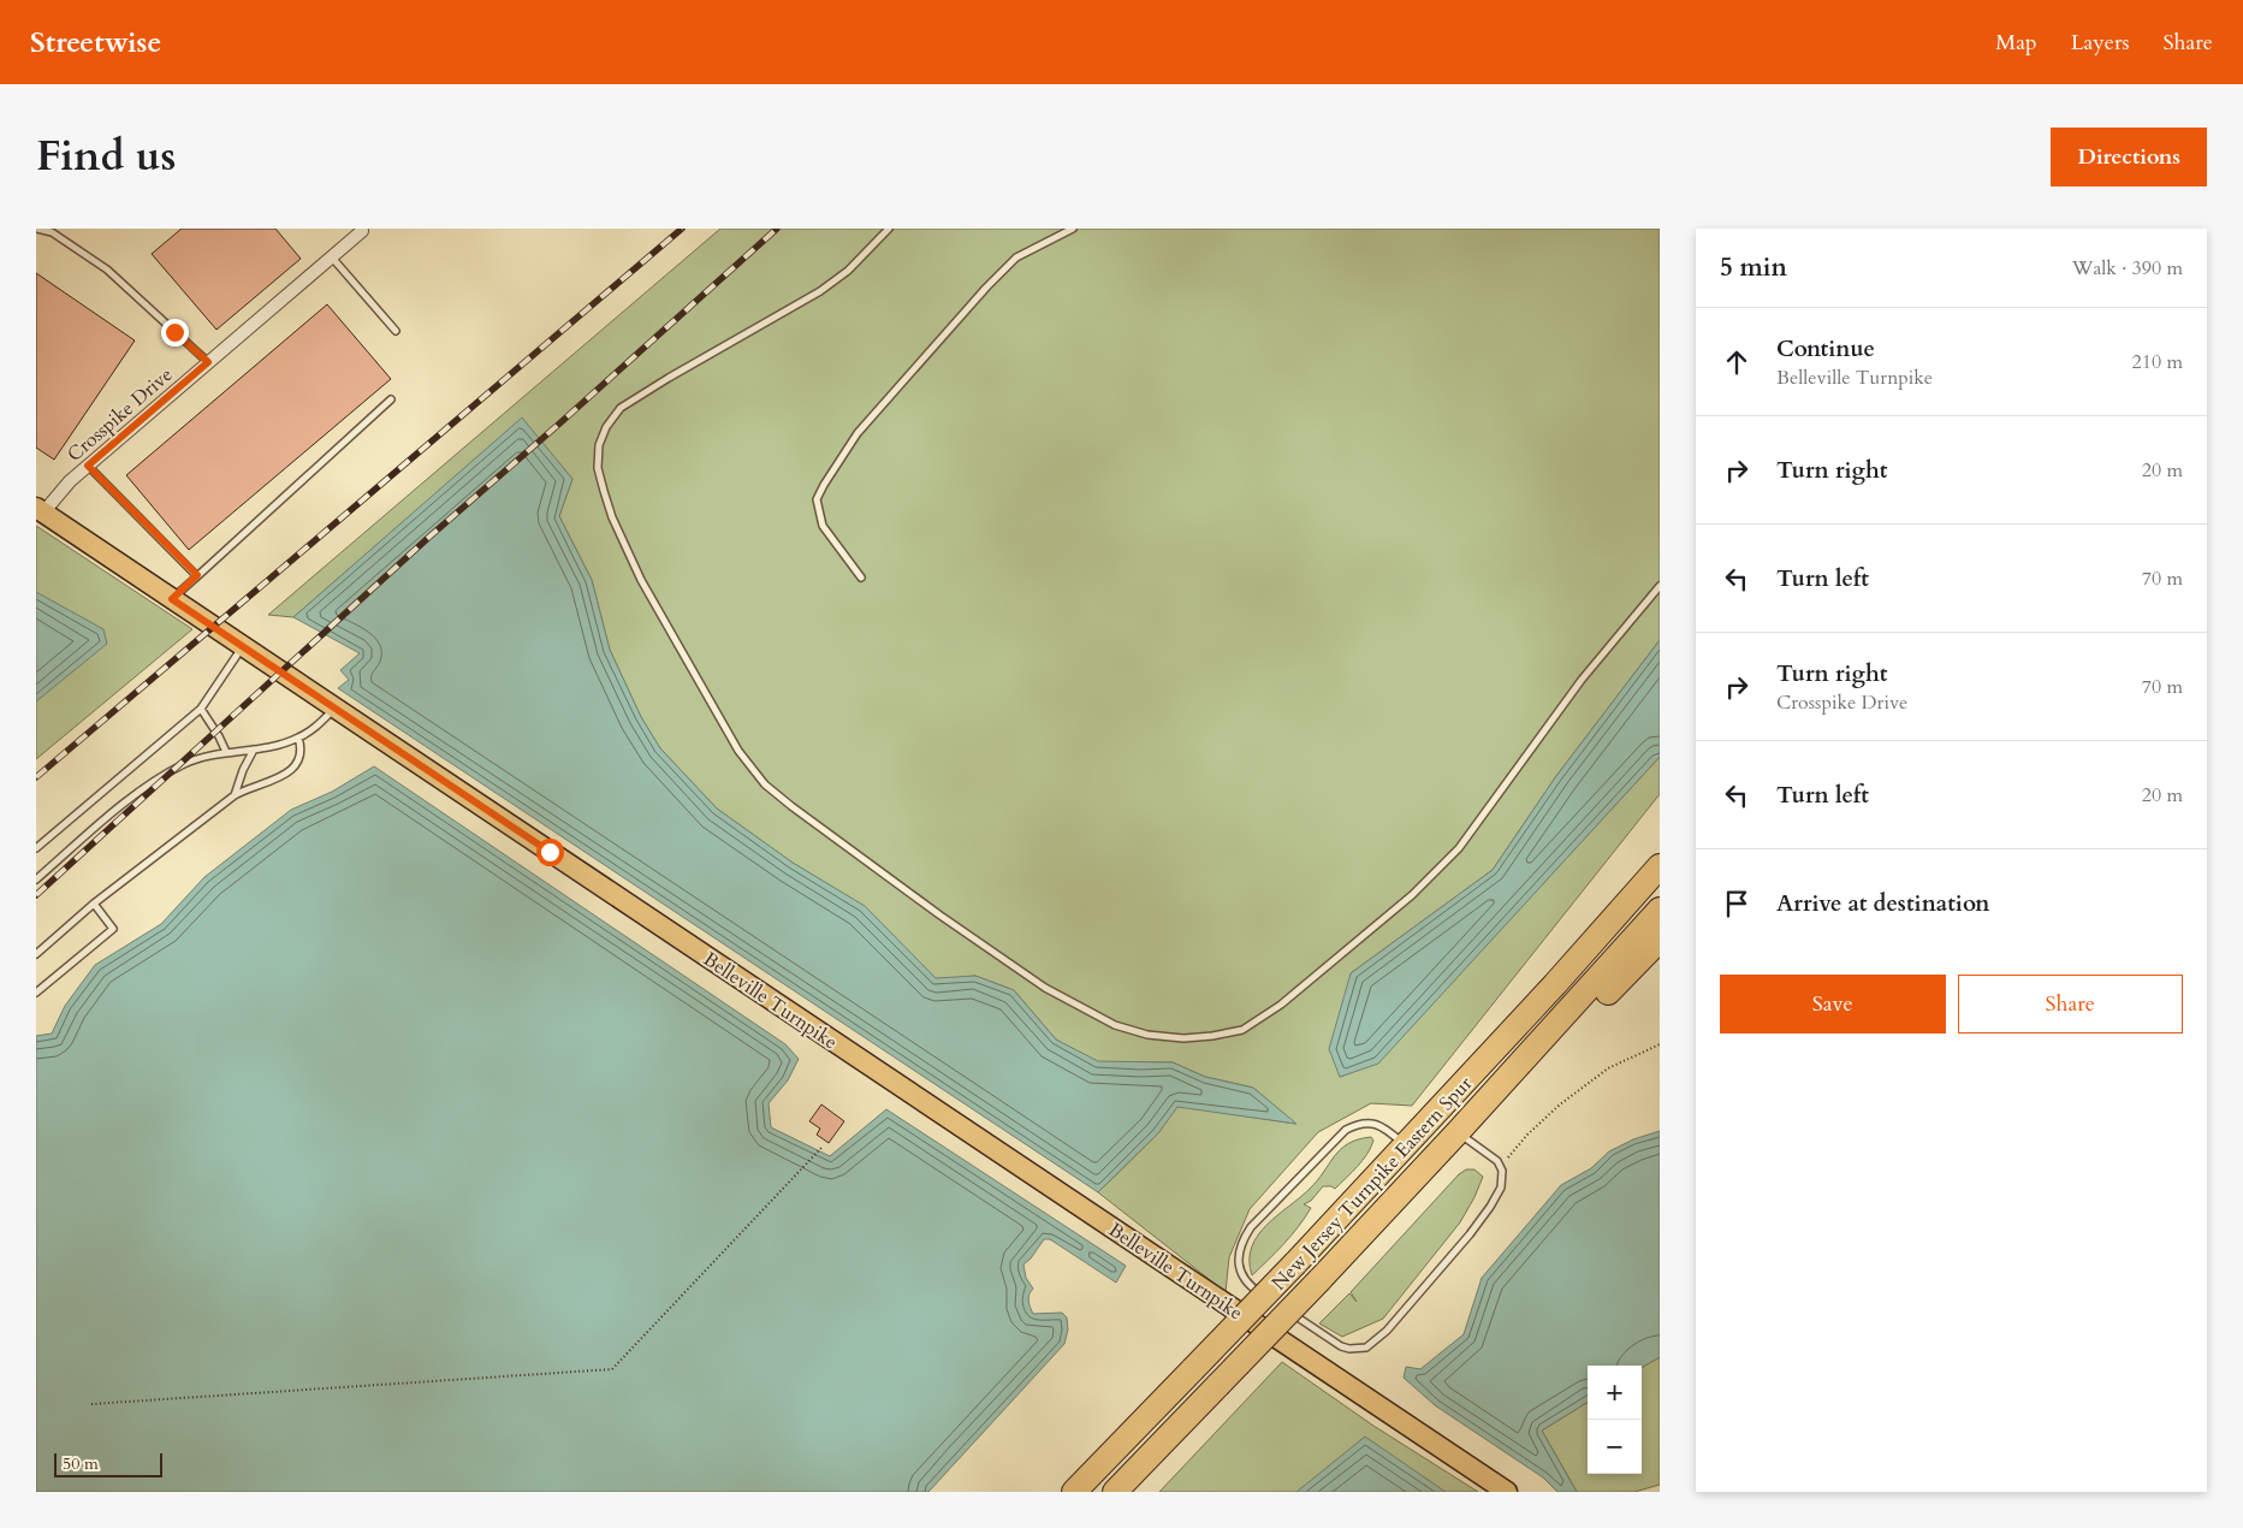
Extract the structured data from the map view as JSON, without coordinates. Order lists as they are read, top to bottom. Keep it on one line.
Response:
{"streets":{"highway":["New Jersey Turnpike Eastern Spur"],"main road":["Belleville Turnpike"],"street":["Crosspike Drive"]},"crossings":[["Crosspike Drive","Belleville Turnpike"]],"scale_bar":"50 m","page":{"header":"Streetwise","nav":["Map","Layers","Share"],"title":"Find us","buttons":["Directions",["Save","Share"]],"heading":["5 min","Walk · 390 m"],"list":[["Continue","Belleville Turnpike","210 m"],["Turn right","20 m"],["Turn left","70 m"],["Turn right","Crosspike Drive","70 m"],["Turn left","20 m"],"Arrive at destination"],"map_buttons":["+","−"],"scale":"50 m"}}
